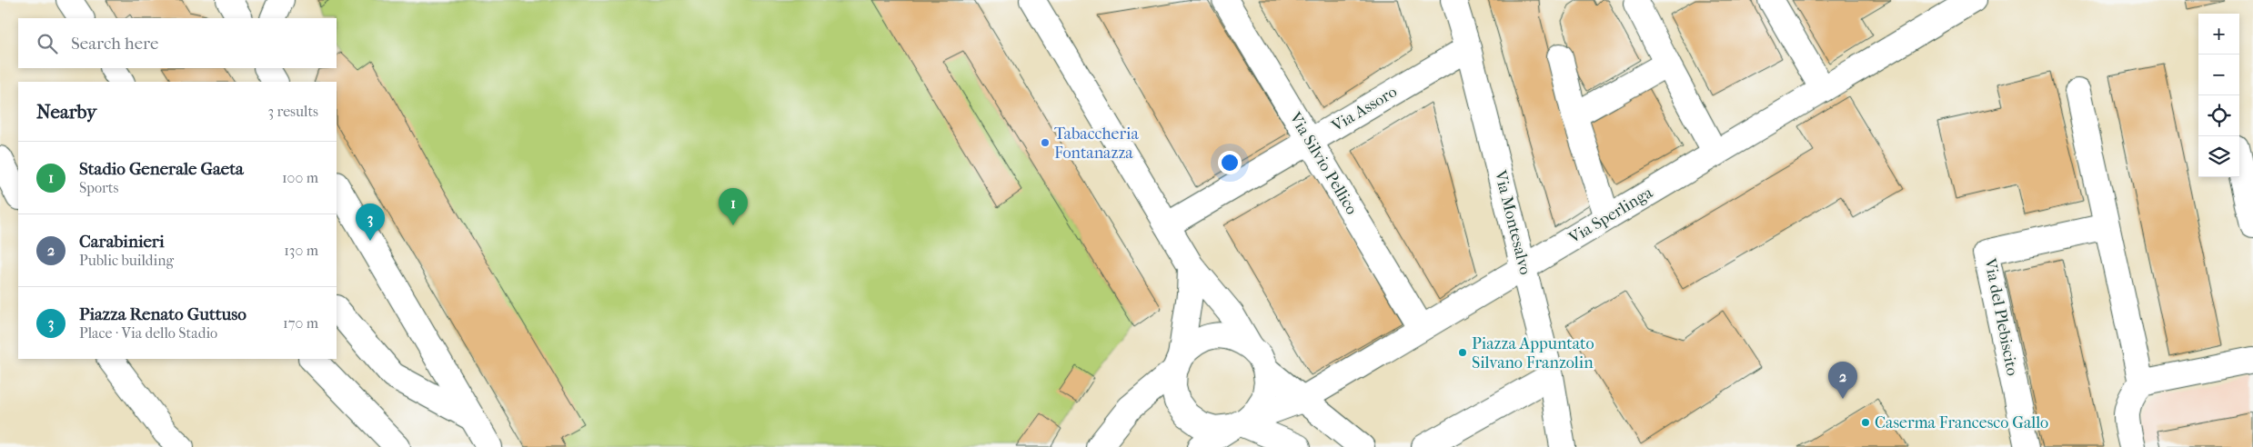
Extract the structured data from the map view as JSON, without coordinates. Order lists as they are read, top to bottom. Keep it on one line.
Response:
{"streets":{"street":["Via Assoro","Via Silvio Pellico","Via Sperlinga","Via Montesalvo","Via del Plebiscito"]},"crossings":[["Via Assoro","Via Silvio Pellico"],["Via Assoro","Via Montesalvo"],["Via Silvio Pellico","Via Sperlinga"],["Via Sperlinga","Via Montesalvo"]],"places":["Tabaccheria Fontanazza","Piazza Appuntato Silvano Franzolin","Caserma Francesco Gallo"],"page":{"map_buttons":["+","−"],"search":"Search here","heading":["Nearby","3 results"],"list":[{"mark":"1","name":"Stadio Generale Gaeta","note":"Sports","value":"100 m"},{"mark":"2","name":"Carabinieri","note":"Public building","value":"130 m"},{"mark":"3","name":"Piazza Renato Guttuso","note":"Place · Via dello Stadio","value":"170 m"}],"pins":["1","3","2"]}}
